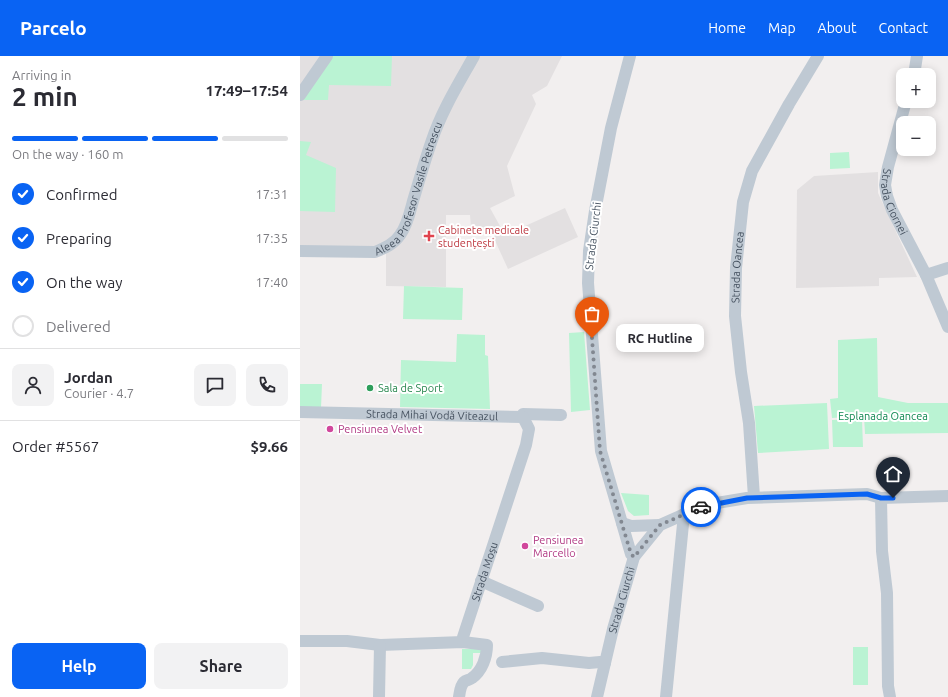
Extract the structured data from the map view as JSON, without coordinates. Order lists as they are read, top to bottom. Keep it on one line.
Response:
{"streets":{"street":["Aleea Profesor Vasile Petrescu","Strada Ciornei","Strada Ciurchi","Strada Oancea","Strada Mihai Vodă Viteazul","Strada Moșu"]},"crossings":[["Strada Mihai Vodă Viteazul","Strada Moșu"]],"parks":["Esplanada Oancea"],"places":{"health":["Cabinete medicale studențești"],"other":["RC Hutline","Sala de Sport","Pensiunea Velvet","Pensiunea Marcello"]},"page":{"header":"Parcelo","nav":["Home","Map","About","Contact"],"heading":["2 min","Arriving in","17:49–17:54"],"panel":["Jordan","Courier · 4.7","Order #5567","$9.66"],"map_buttons":["+","−"],"bar":"On the way · 160 m","list":[["Confirmed","17:31"],["Preparing","17:35"],["On the way","17:40"],"Delivered"],"bubble":"RC Hutline","buttons":["Help","Share"]}}
